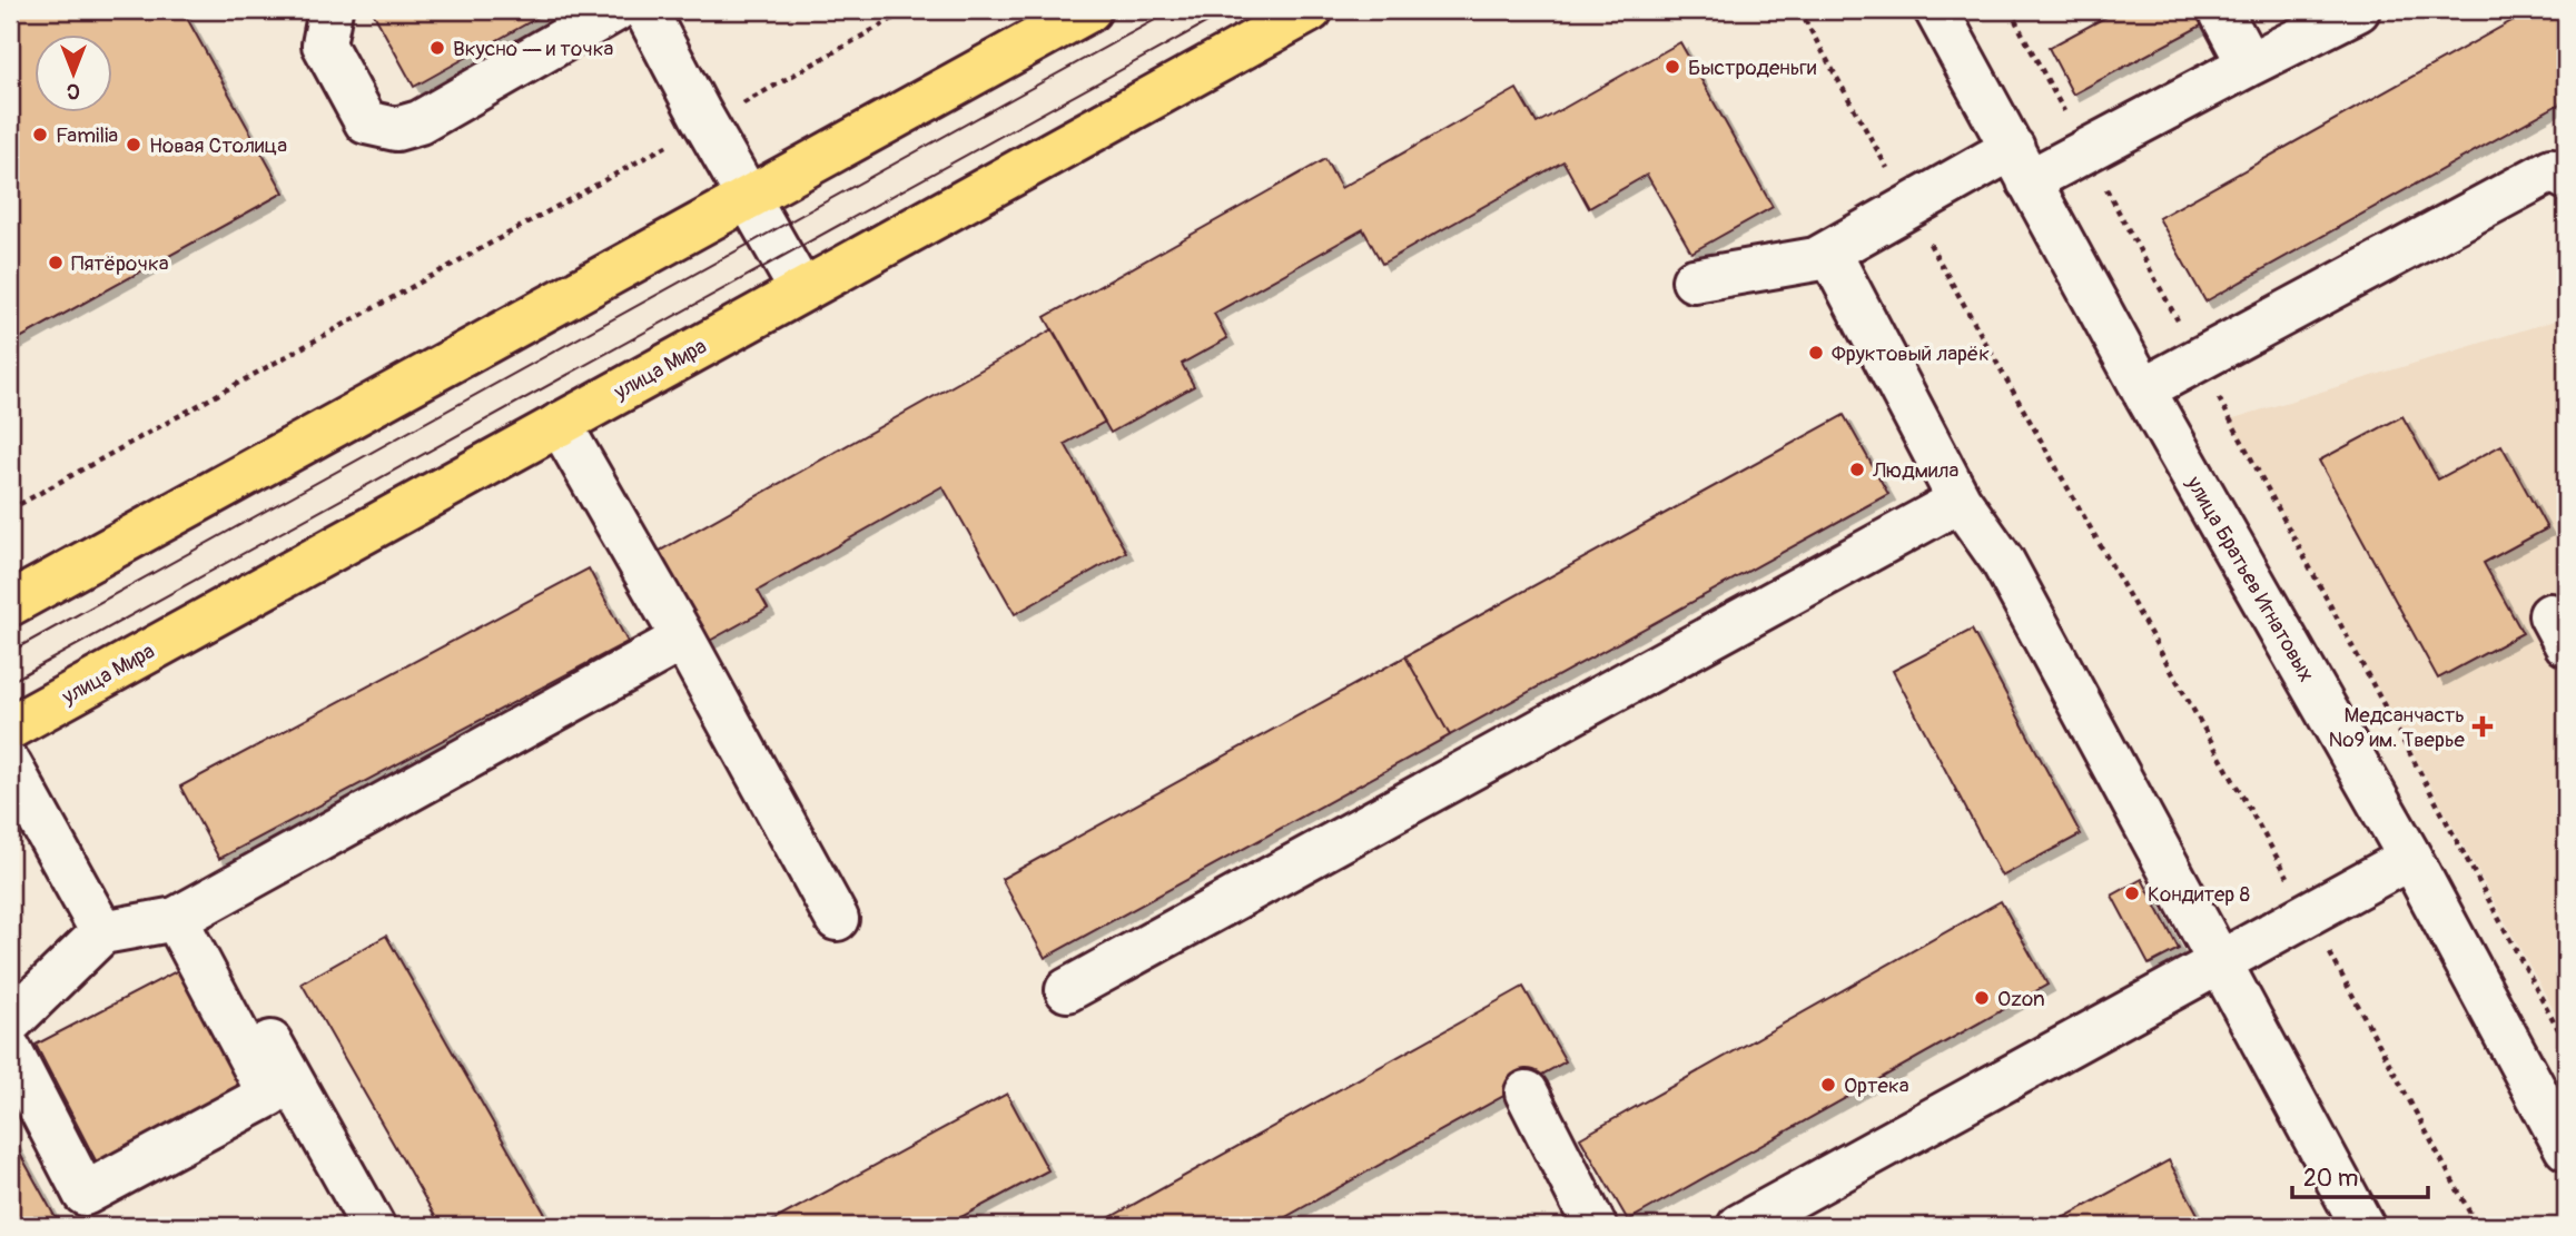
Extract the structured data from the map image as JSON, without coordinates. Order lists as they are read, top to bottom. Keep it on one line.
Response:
{"streets":{"main road":["улица Мира"],"street":["улица Братьев Игнатовых"]},"places":{"other":["Вкусно — и точка","Быстроденьги","Familia","Новая Столица","Пятёрочка","Фруктовый ларёк","Людмила","Кондитер 8","Ozon","Ортека"],"health":["Медсанчасть №9 им. Тверье"]},"scale_bar":"20 m","north":"bottom"}
